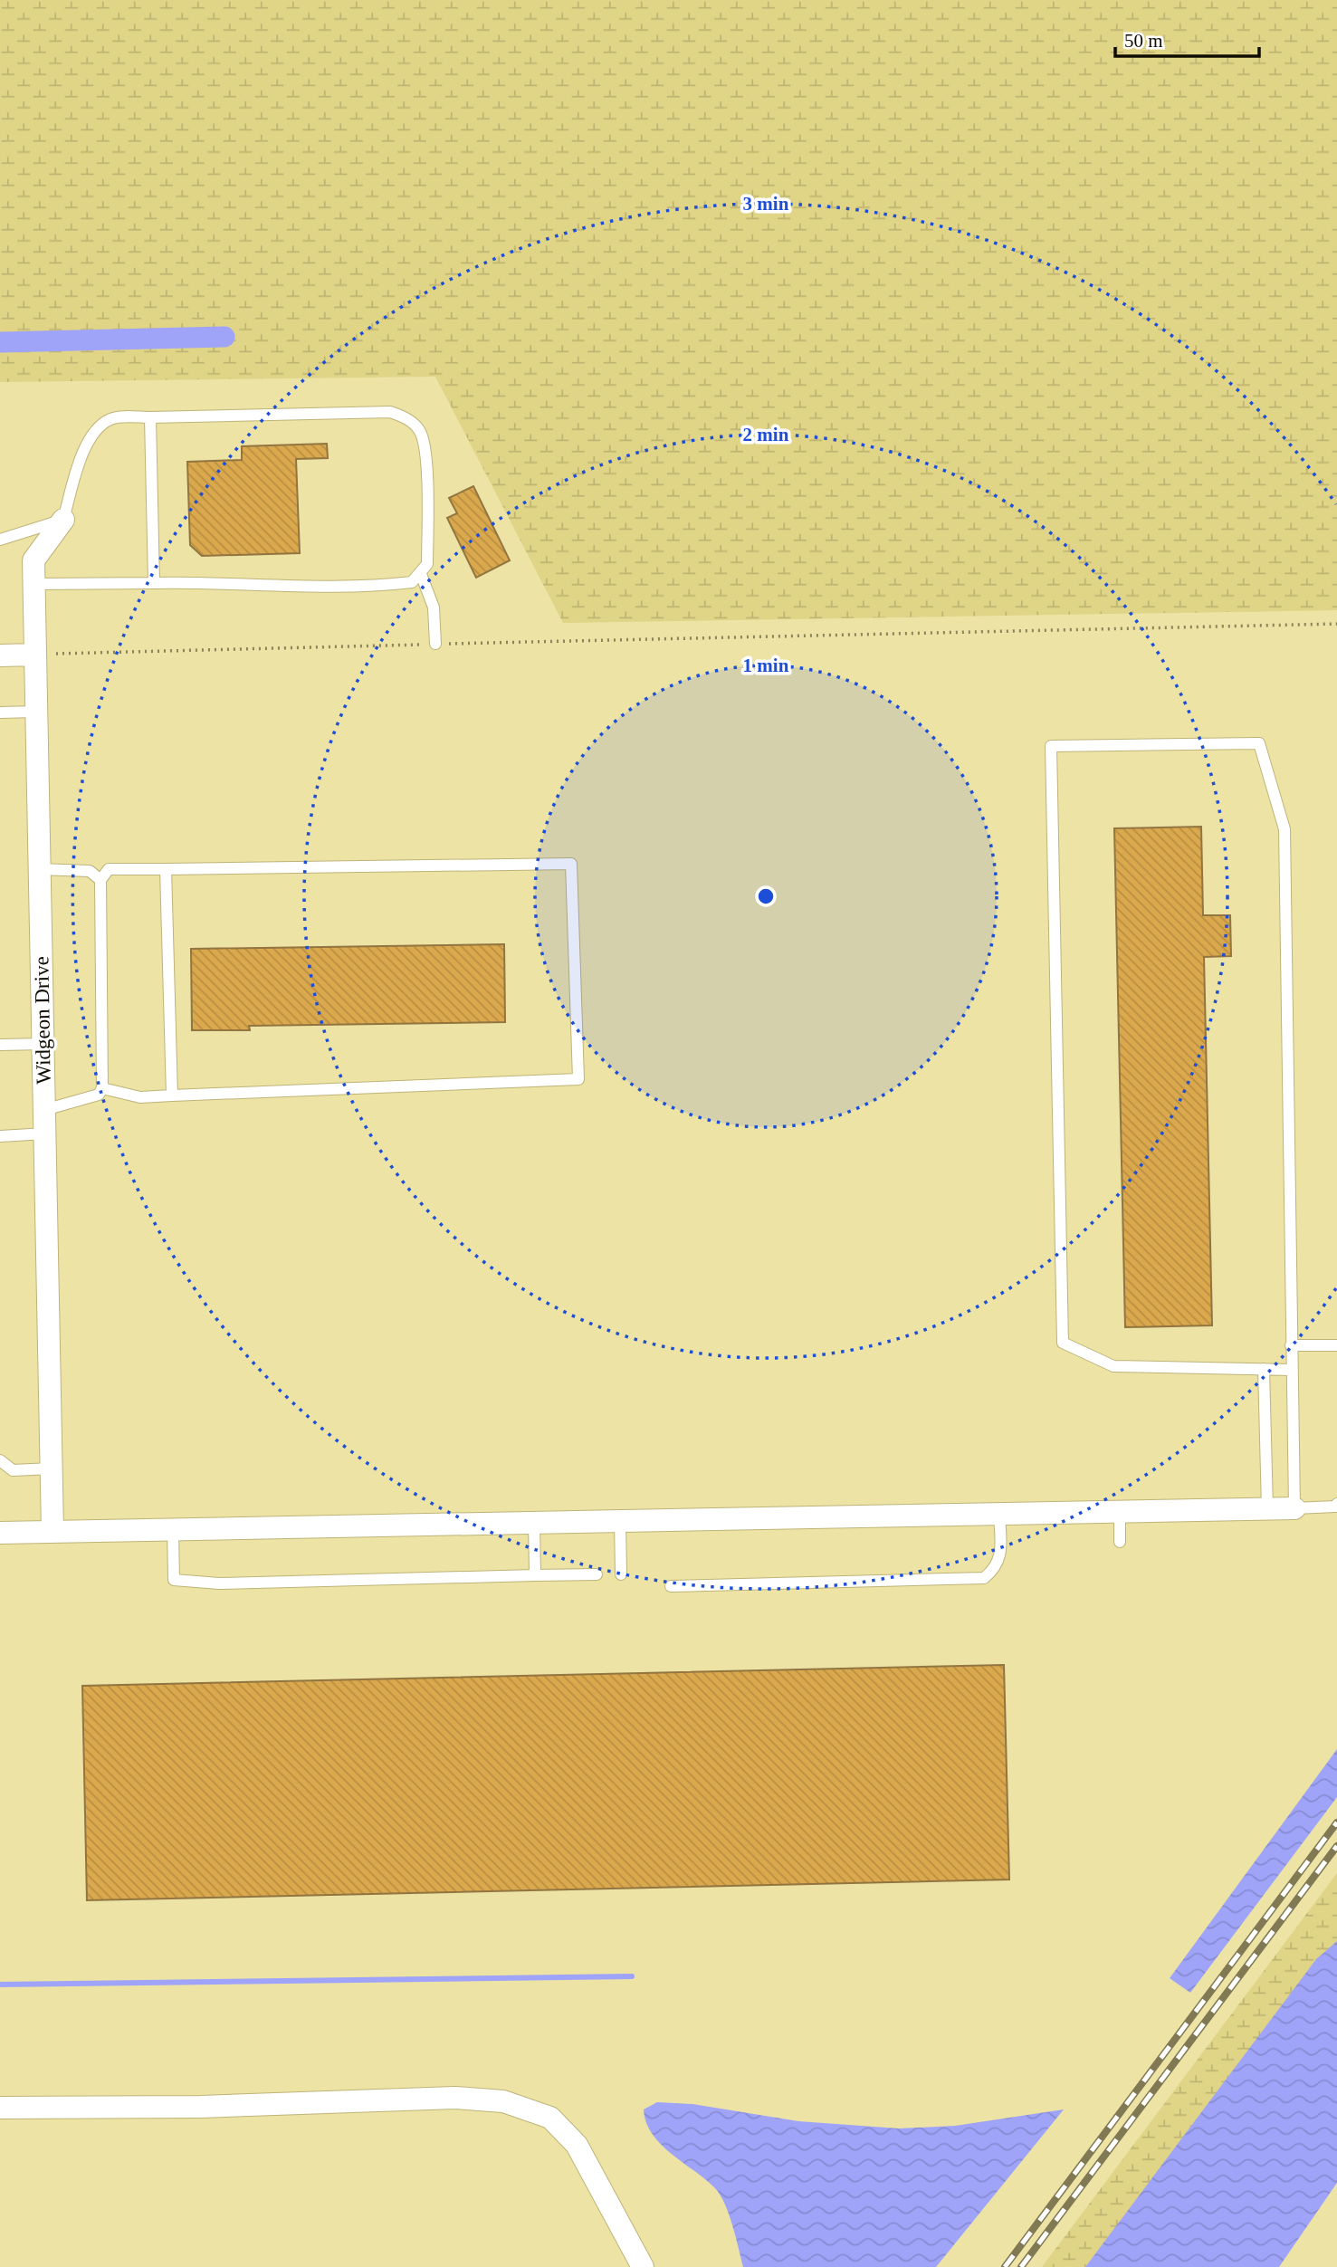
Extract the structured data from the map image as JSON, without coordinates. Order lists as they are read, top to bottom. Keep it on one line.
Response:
{"streets":{"street":["Widgeon Drive"]},"scale_bar":"50 m","rings":["3 min","2 min","1 min"]}
